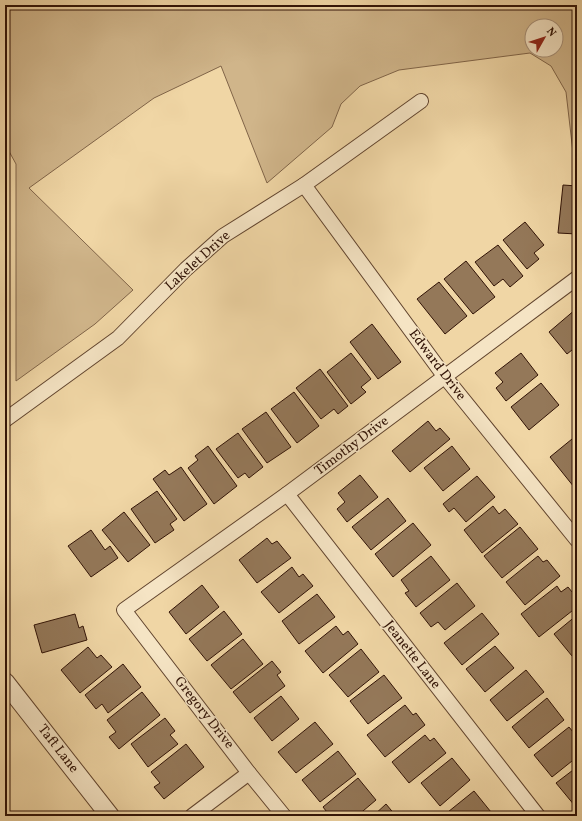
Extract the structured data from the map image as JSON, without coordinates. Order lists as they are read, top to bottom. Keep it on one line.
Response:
{"streets":{"street":["Lakelet Drive","Edward Drive","Timothy Drive","Jeanette Lane","Gregory Drive","Taft Lane"]},"crossings":[["Lakelet Drive","Edward Drive"],["Edward Drive","Timothy Drive"],["Timothy Drive","Jeanette Lane"],["Timothy Drive","Gregory Drive"]],"north":"top right"}
